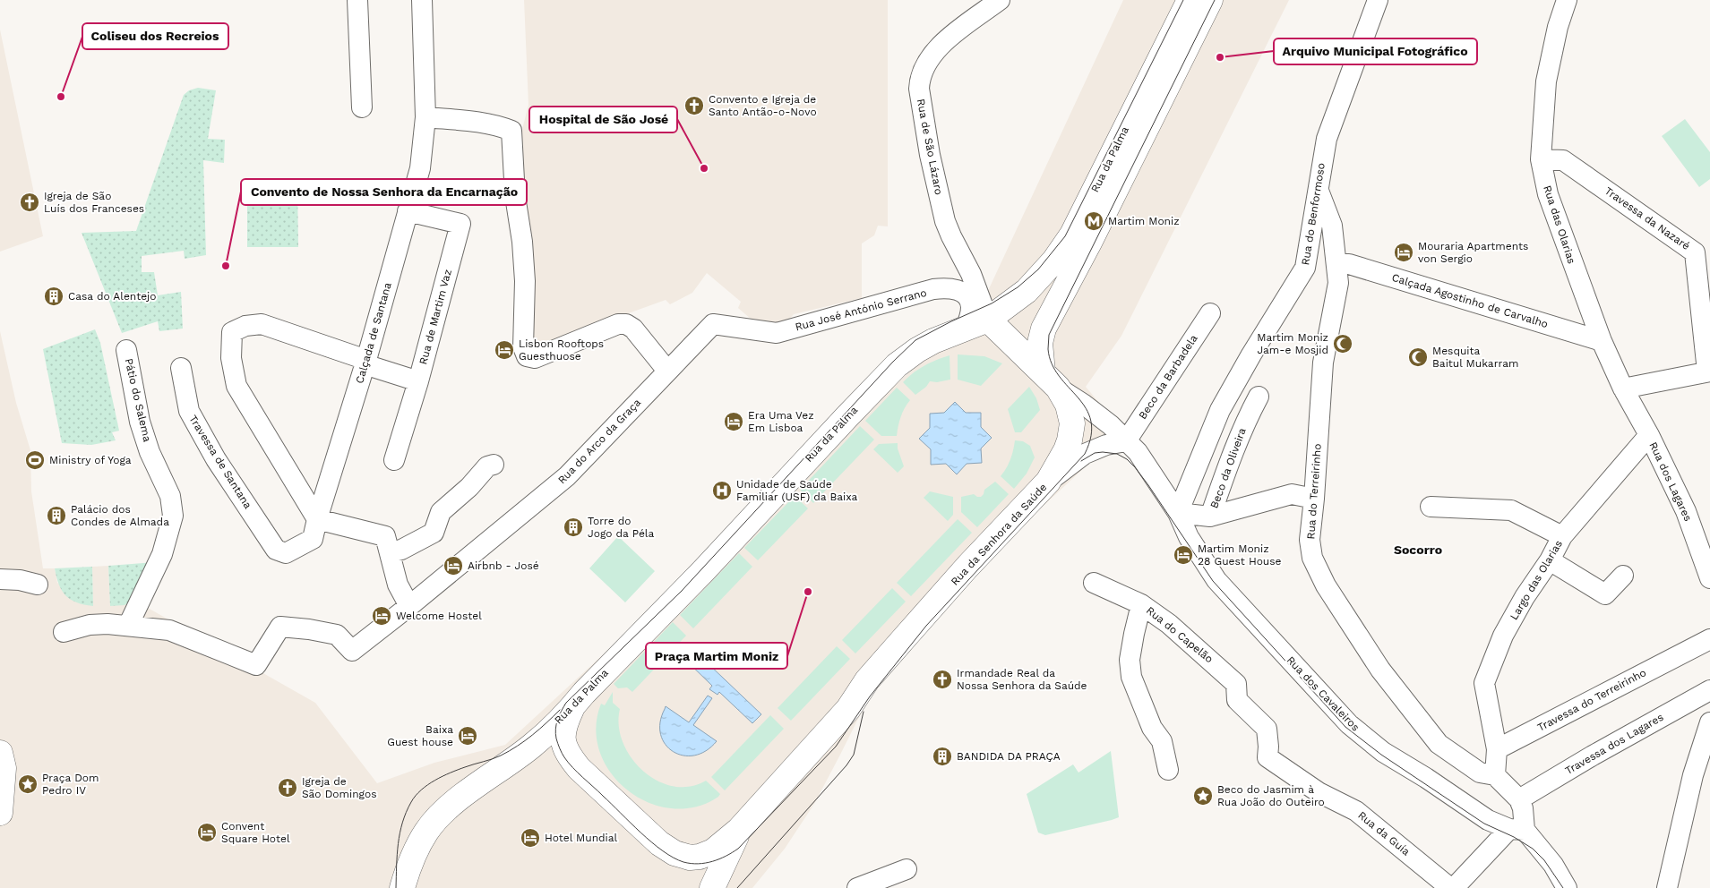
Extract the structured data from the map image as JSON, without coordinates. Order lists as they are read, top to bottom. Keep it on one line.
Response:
{"streets":{"main road":["Rua da Palma","Rua da Senhora da Saúde"],"street":["Rua de São Lázaro","Rua do Benformoso","Travessa da Nazaré","Rua das Olarias","Calçada Agostinho de Carvalho","Rua José António Serrano","Rua de Martim Vaz","Calçada de Santana","Beco da Barbadela","Pátio do Salema","Rua do Arco da Graça","Travessa de Santana","Beco da Oliveira","Rua dos Lagares","Rua do Terreirinho","Largo das Olarias","Rua do Capelão","Rua dos Cavaleiros","Travessa do Terreirinho","Travessa dos Lagares","Rua da Guía"]},"crossings":[["Rua de São Lázaro","Rua da Palma"],["Rua da Palma","Rua José António Serrano"],["Rua da Palma","Rua da Senhora da Saúde"],["Rua da Palma","Rua dos Cavaleiros"],["Rua do Benformoso","Rua do Terreirinho"],["Rua do Benformoso","Rua dos Cavaleiros"],["Travessa da Nazaré","Rua das Olarias"],["Rua das Olarias","Calçada Agostinho de Carvalho"],["Rua das Olarias","Rua dos Lagares"],["Calçada Agostinho de Carvalho","Rua do Terreirinho"],["Rua José António Serrano","Rua do Arco da Graça"],["Rua de Martim Vaz","Calçada de Santana"],["Calçada de Santana","Travessa de Santana"],["Beco da Barbadela","Rua dos Cavaleiros"],["Pátio do Salema","Rua do Arco da Graça"],["Rua dos Lagares","Largo das Olarias"],["Rua da Senhora da Saúde","Rua dos Cavaleiros"],["Largo das Olarias","Travessa do Terreirinho"],["Rua do Capelão","Rua da Guía"]],"districts":["Socorro"],"places":{"other":["Arquivo Municipal Fotográfico","Coliseu dos Recreios","Hospital de São José","Convento de Nossa Senhora da Encarnação","Praça Martim Moniz"],"church":["Convento e Igreja de Santo Antão-o-Novo","Igreja de São Luís dos Franceses","Irmandade Real da Nossa Senhora da Saúde","Igreja de São Domingos"],"metro station":["Martim Moniz"],"hotel":["Mouraria Apartments von Sergio","Lisbon Rooftops Guesthuose","Era Uma Vez Em Lisboa","Martim Moniz 28 Guest House","Airbnb - José","Welcome Hostel","Baixa Guest house","Convent Square Hotel","Hotel Mundial"],"building":["Casa do Alentejo","Palácio dos Condes de Almada","Torre do Jogo da Péla","BANDIDA DA PRAÇA"],"mosque":["Martim Moniz Jam-e Mosjid","Mesquita Baitul Mukarram"],"sports":["Ministry of Yoga"],"hospital":["Unidade de Saúde Familiar (USF) da Baixa"],"place":["Praça Dom Pedro IV","Beco do Jasmim à Rua João do Outeiro"]}}
